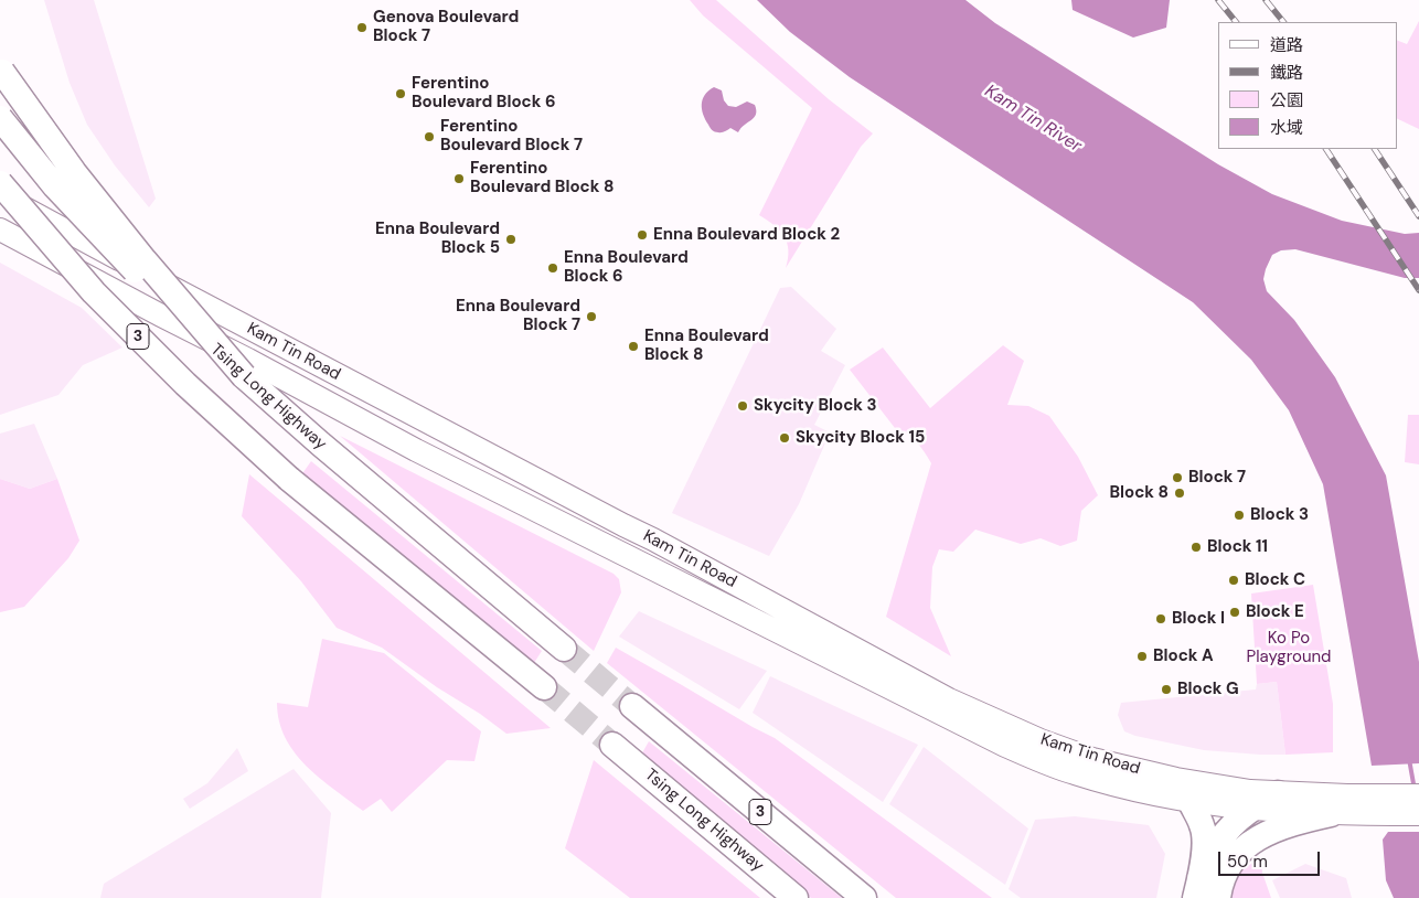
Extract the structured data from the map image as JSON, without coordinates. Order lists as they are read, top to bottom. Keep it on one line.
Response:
{"streets":{"highway":["3","Tsing Long Highway"],"main road":["Kam Tin Road"]},"water":["Kam Tin River"],"parks":["Ko Po Playground"],"places":["Genova Boulevard Block 7","Ferentino Boulevard Block 6","Ferentino Boulevard Block 7","Ferentino Boulevard Block 8","Enna Boulevard Block 2","Enna Boulevard Block 5","Enna Boulevard Block 6","Enna Boulevard Block 7","Enna Boulevard Block 8","Skycity Block 3","Skycity Block 15","Block 7","Block 8","Block 3","Block 11","Block C","Block E","Block I","Block A","Block G"],"legend":["道路","鐵路","公園","水域"],"scale_bar":"50 m"}
